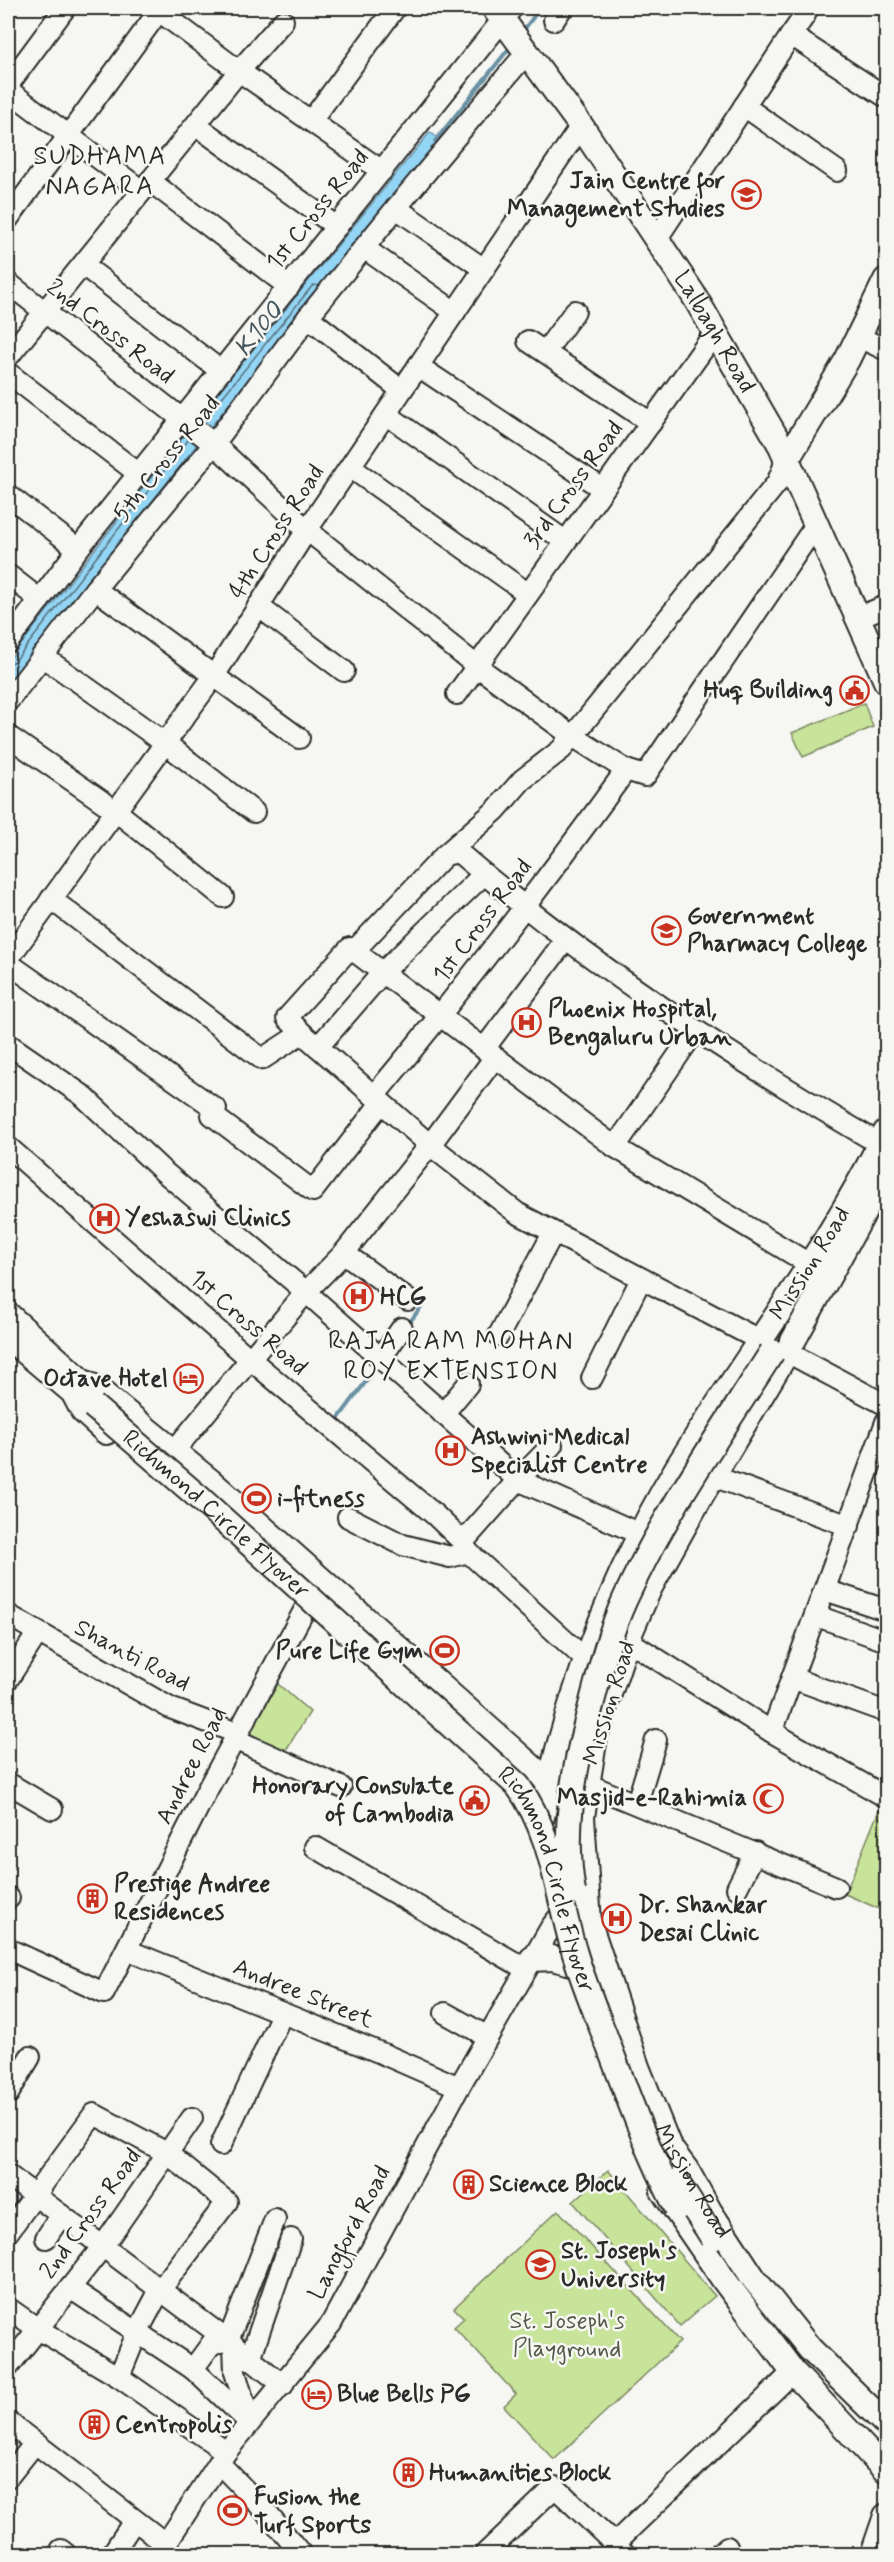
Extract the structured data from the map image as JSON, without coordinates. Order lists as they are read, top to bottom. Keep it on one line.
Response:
{"streets":{"main road":["Lalbagh Road","Mission Road","Richmond Circle Flyover"],"street":["1st Cross Road","2nd Cross Road","5th Cross Road","3rd Cross Road","4th Cross Road","Shanti Road","Andree Road","Andree Street","Langford Road"]},"crossings":[["1st Cross Road","2nd Cross Road"],["1st Cross Road","Lalbagh Road"],["1st Cross Road","4th Cross Road"],["1st Cross Road","Mission Road"],["2nd Cross Road","5th Cross Road"],["2nd Cross Road","3rd Cross Road"],["2nd Cross Road","4th Cross Road"],["Lalbagh Road","3rd Cross Road"],["Lalbagh Road","4th Cross Road"],["Mission Road","Richmond Circle Flyover"],["Mission Road","Langford Road"],["Shanti Road","Andree Road"],["Andree Road","Andree Street"],["Andree Street","Langford Road"]],"districts":["SUDHAMA NAGARA","RAJA RAM MOHAN ROY EXTENSION"],"water":["K100"],"parks":["St. Joseph's Playground"],"places":{"school or university":["Jain Centre for Management Studies","Government Pharmacy College","St. Joseph's University"],"public building":["Huq Building","Honorary Consulate of Cambodia"],"hospital":["Phoenix Hospital, Bengaluru Urban","Yeshaswi Clinics","HCG","Ashwini Medical Specialist Centre","Dr. Shankar Desai Clinic"],"hotel":["Octave Hotel","Blue Bells PG"],"sports":["i-fitness","Pure Life Gym","Fusion the Turf Sports"],"mosque":["Masjid-e-Rahimia"],"building":["Prestige Andree Residences","Science Block","Centropolis","Humanities Block"]}}
